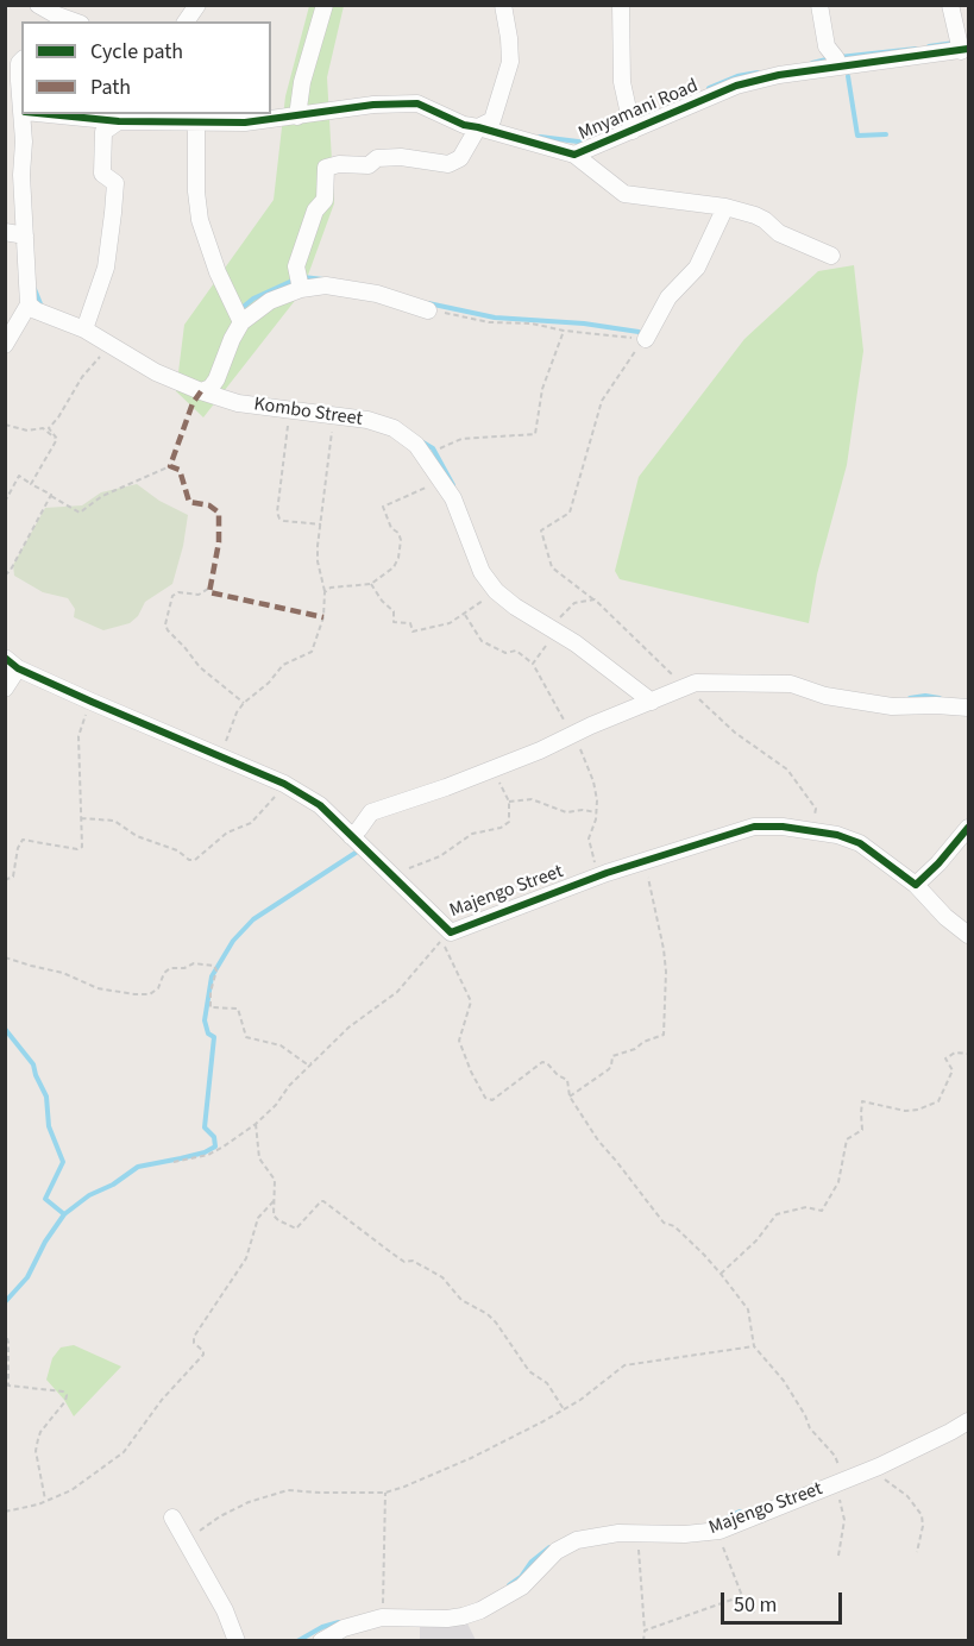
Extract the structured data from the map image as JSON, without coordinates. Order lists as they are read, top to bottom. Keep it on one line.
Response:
{"streets":{"street":["Mnyamani Road","Kombo Street","Majengo Street"]},"legend":["Cycle path","Path"],"scale_bar":"50 m"}
